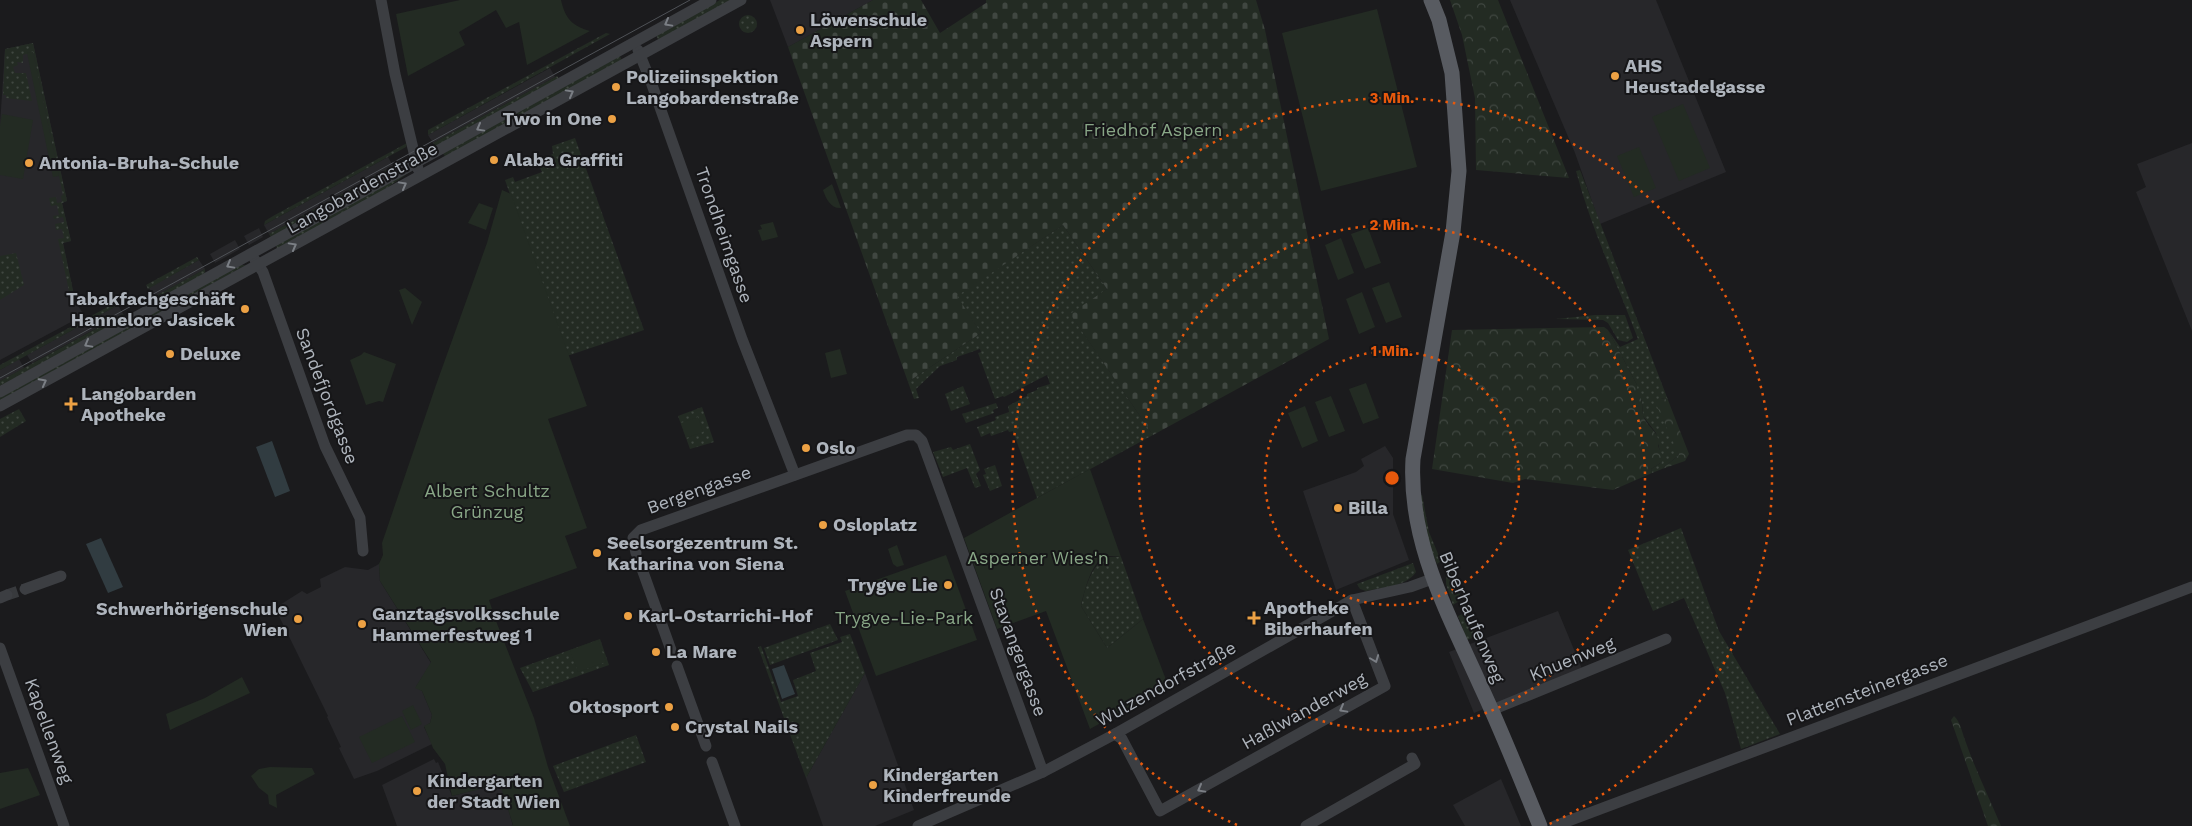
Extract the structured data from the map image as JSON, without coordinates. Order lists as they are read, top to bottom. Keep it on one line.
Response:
{"streets":{"main road":["Biberhaufenweg"],"street":["Langobardenstraße","Trondheimgasse","Sandefjordgasse","Bergengasse","Stavangergasse","Khuenweg","Wulzendorfstraße","Plattensteinergasse","Haßlwanderweg","Kapellenweg"]},"crossings":[["Langobardenstraße","Trondheimgasse"],["Langobardenstraße","Sandefjordgasse"],["Trondheimgasse","Bergengasse"],["Trondheimgasse","Stavangergasse"],["Bergengasse","Stavangergasse"],["Biberhaufenweg","Khuenweg"],["Biberhaufenweg","Wulzendorfstraße"],["Stavangergasse","Wulzendorfstraße"],["Wulzendorfstraße","Haßlwanderweg"]],"parks":["Friedhof Aspern","Albert Schultz Grünzug","Asperner Wies'n","Trygve-Lie-Park"],"places":{"other":["Löwenschule Aspern","AHS Heustadelgasse","Polizeiinspektion Langobardenstraße","Two in One","Alaba Graffiti","Antonia-Bruha-Schule","Tabakfachgeschäft Hannelore Jasicek","Deluxe","Oslo","Billa","Osloplatz","Seelsorgezentrum St. Katharina von Siena","Trygve Lie","Karl-Ostarrichi-Hof","Schwerhörigenschule Wien","Ganztagsvolksschule Hammerfestweg 1","La Mare","Oktosport","Crystal Nails","Kindergarten Kinderfreunde","Kindergarten der Stadt Wien"],"health":["Langobarden Apotheke","Apotheke Biberhaufen"]},"rings":["3 Min.","2 Min.","1 Min."]}
